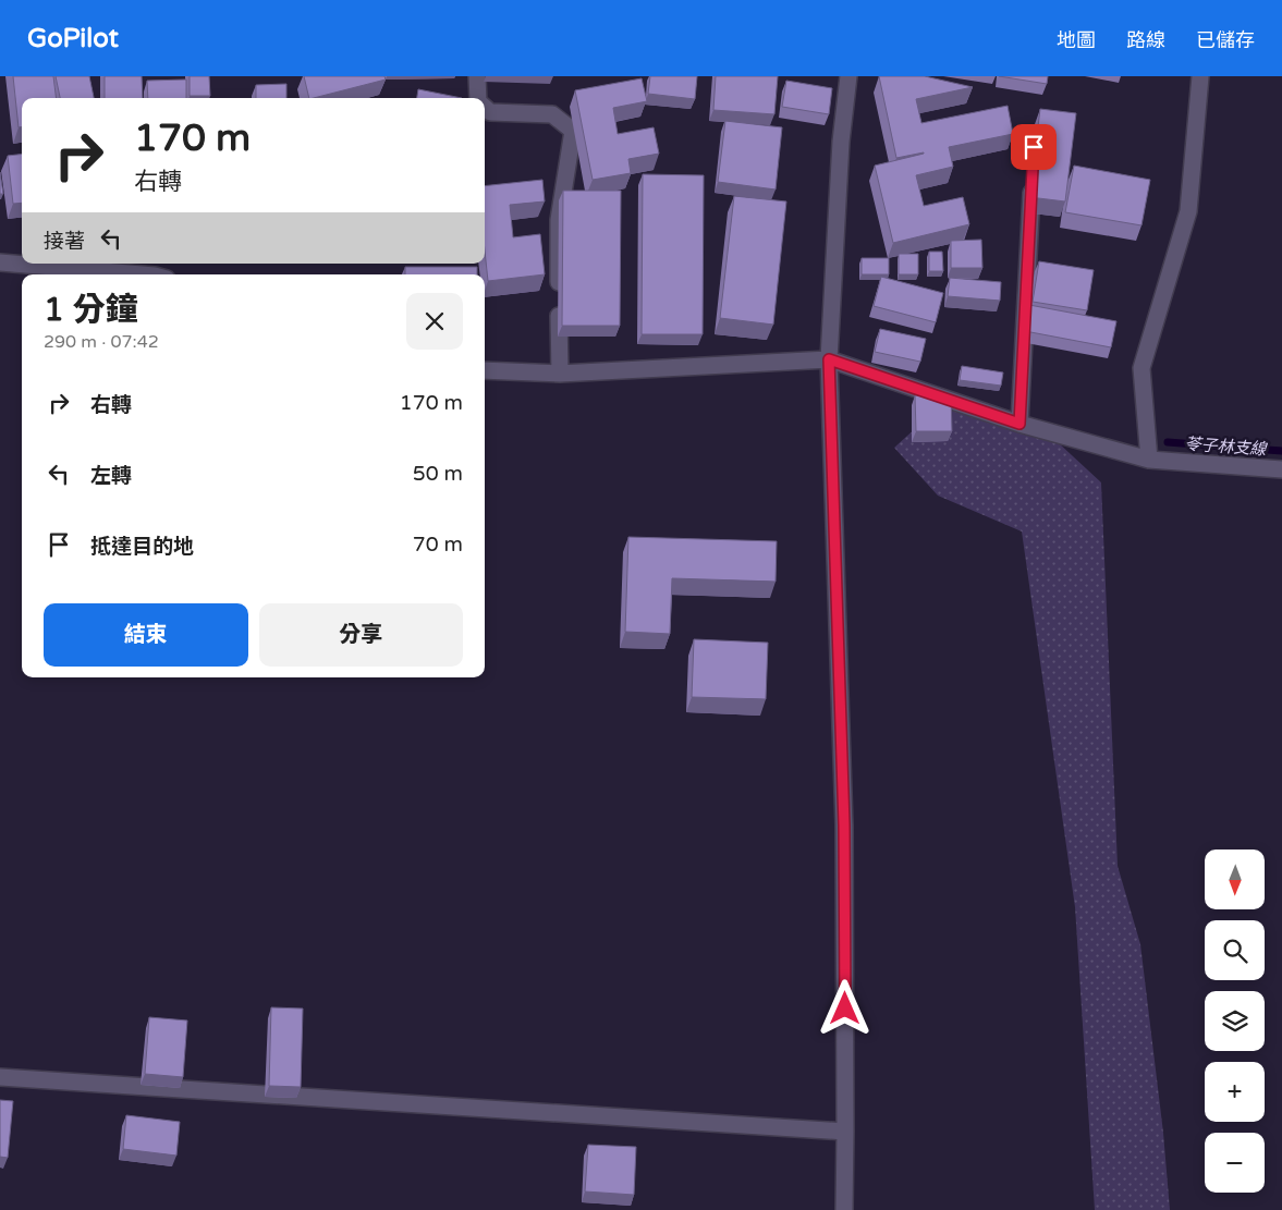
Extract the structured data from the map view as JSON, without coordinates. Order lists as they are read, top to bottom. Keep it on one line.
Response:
{"water":["苓子林支線"],"north":"bottom","page":{"header":"GoPilot","nav":["地圖","路線","已儲存"],"turn":["170 m","右轉"],"then":"接著","heading":["1 分鐘","290 m · 07:42"],"list":[{"name":"右轉","value":"170 m"},{"name":"左轉","value":"50 m"},{"name":"抵達目的地","value":"70 m"}],"buttons":["結束","分享"],"map_buttons":["+","−"]}}
